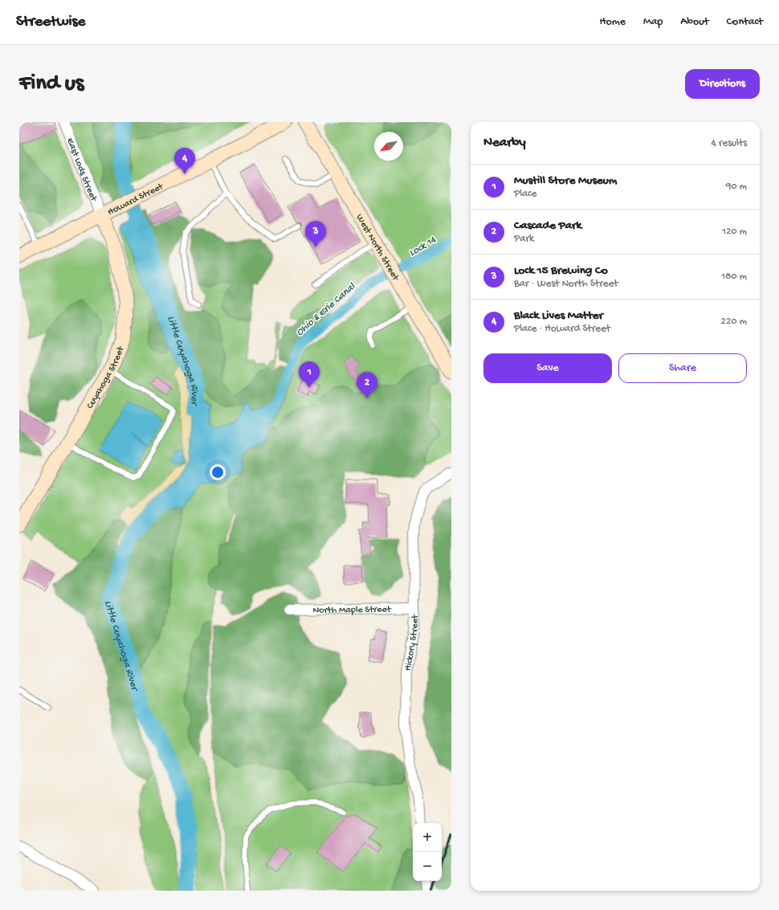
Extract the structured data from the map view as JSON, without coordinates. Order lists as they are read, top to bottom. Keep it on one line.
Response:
{"streets":{"street":["East Lods Street","Howard Street","West North Street","Cuyahoga Street","North Maple Street","Hickory Street"]},"crossings":[["East Lods Street","Howard Street"],["East Lods Street","Cuyahoga Street"],["Howard Street","Cuyahoga Street"],["North Maple Street","Hickory Street"]],"water":["Lock 14","Ohio & Erie Canal","Little Cuyahoga River"],"north":"bottom left","page":{"header":"Streetwise","nav":["Home","Map","About","Contact"],"buttons":["Directions",["Save","Share"]],"title":"Find us","heading":["Nearby","4 results"],"pins":["4","3","1","2"],"list":[{"mark":"1","name":"Mustill Store Museum","note":"Place","value":"90 m"},{"mark":"2","name":"Cascade Park","note":"Park","value":"120 m"},{"mark":"3","name":"Lock 15 Brewing Co","note":"Bar · West North Street","value":"180 m"},{"mark":"4","name":"Black Lives Matter","note":"Place · Howard Street","value":"220 m"}],"map_buttons":["+","−"]}}
